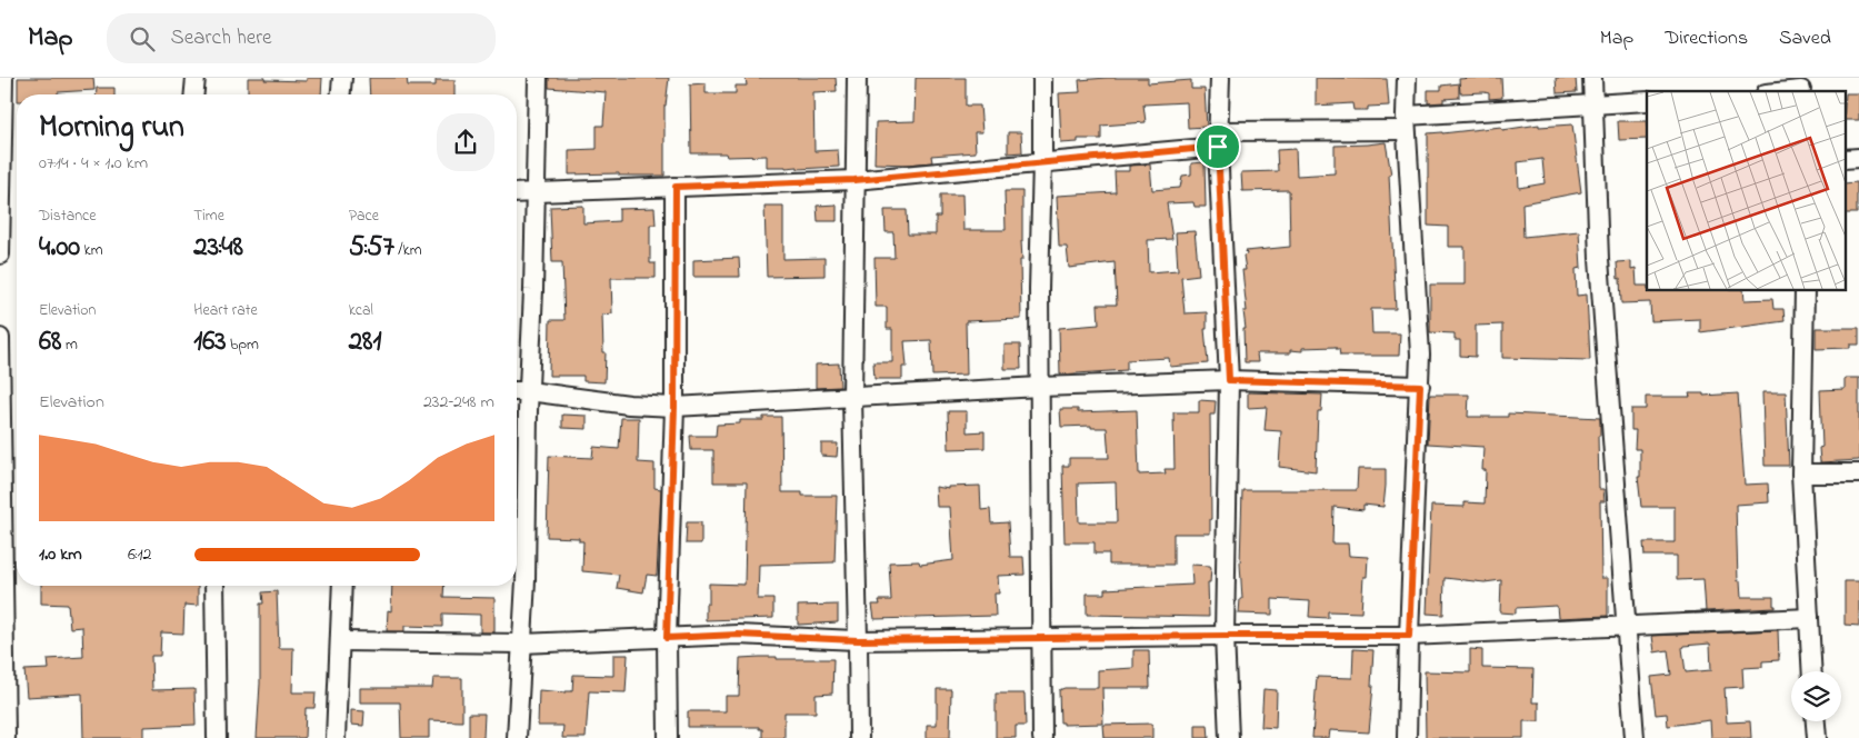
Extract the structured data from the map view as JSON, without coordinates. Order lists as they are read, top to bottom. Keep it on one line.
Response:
{"page":{"header":"Map","search":"Search here","nav":["Map","Directions","Saved"],"heading":["Morning run","07:14 · 4 × 1.0 km"],"stats":[["Distance","4.00 km"],["Time","23:48"],["Pace","5:57 /km"],["Elevation","68 m"],["Heart rate","163 bpm"],["kcal","281"]],"chart":["Elevation","232–248 m"],"list":[{"name":"1.0 km","note":"6:12"}]}}
